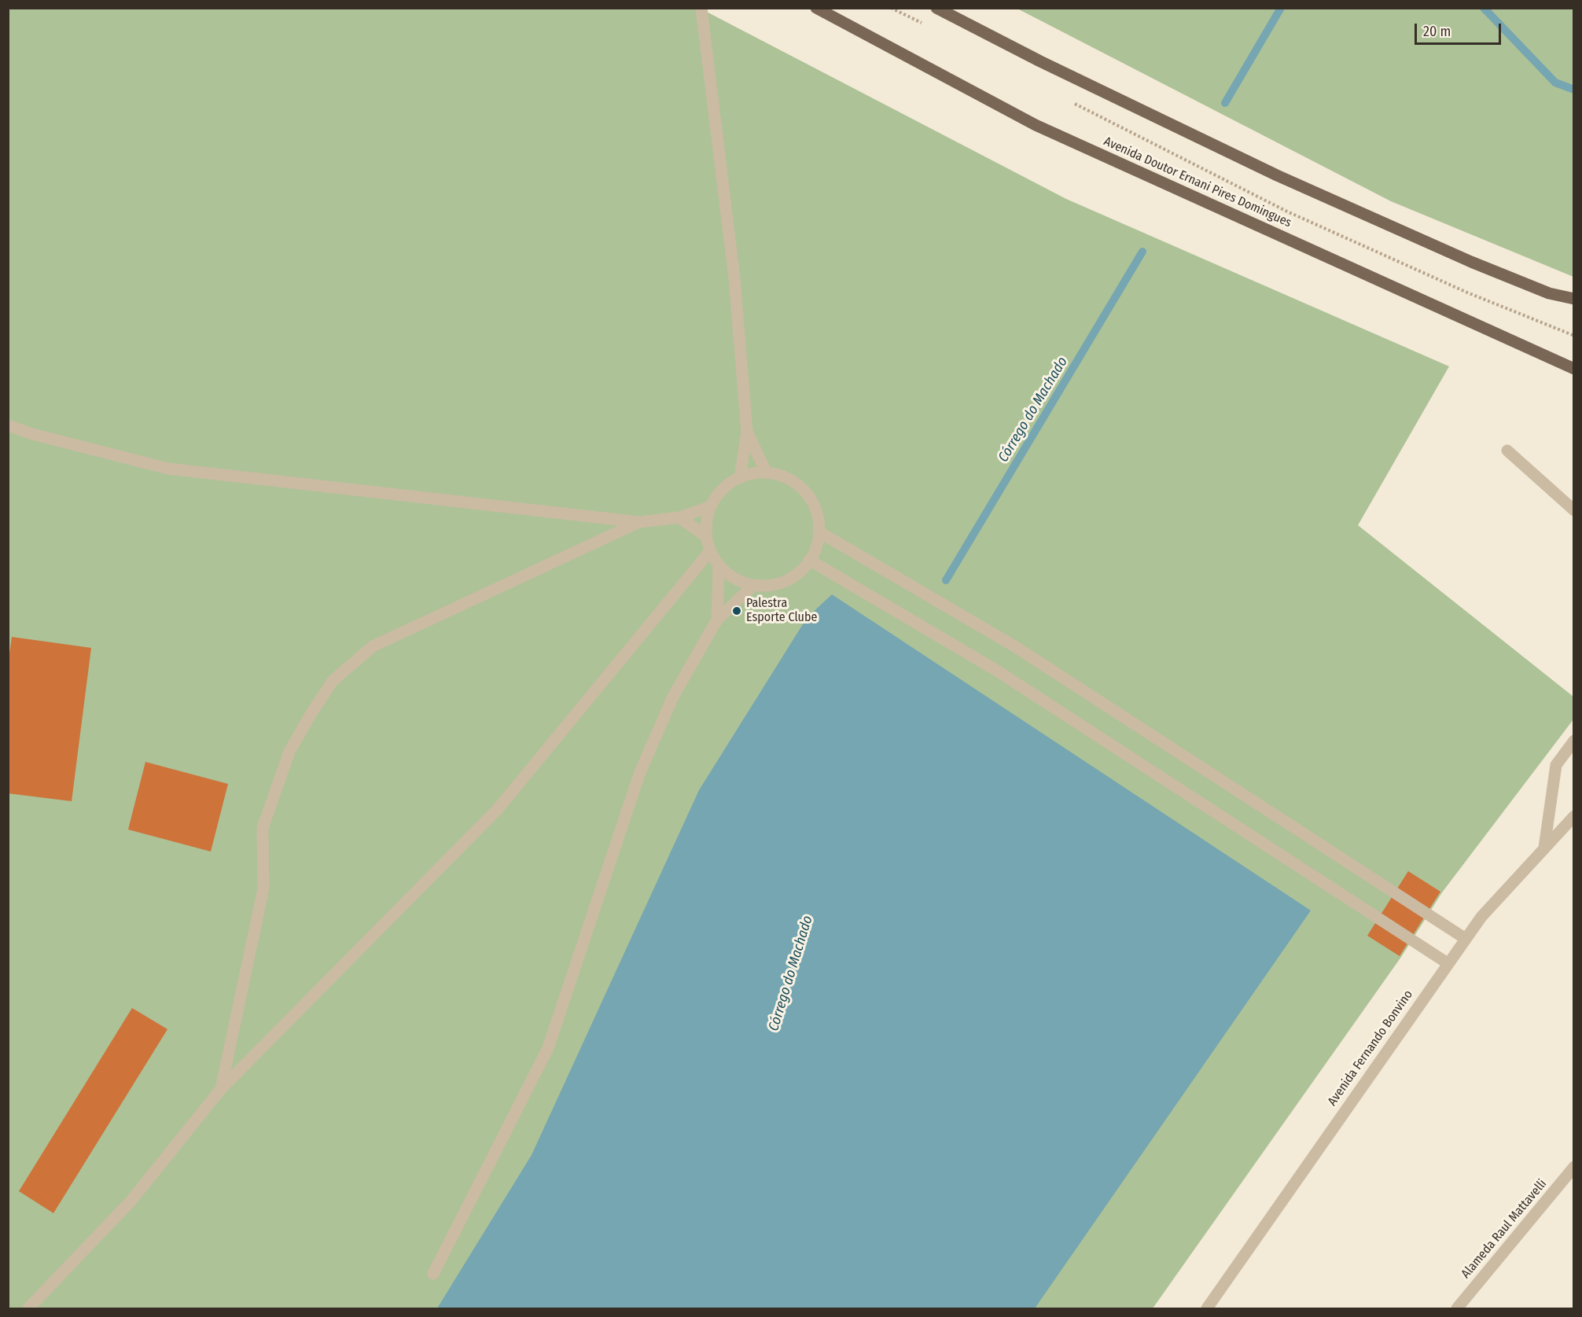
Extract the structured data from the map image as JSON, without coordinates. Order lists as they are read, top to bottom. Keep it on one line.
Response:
{"streets":{"main road":["Avenida Doutor Ernani Pires Domingues"],"street":["Avenida Fernando Bonvino","Alameda Raul Mattavelli"]},"water":["Córrego do Machado"],"places":["Palestra Esporte Clube"],"scale_bar":"20 m"}
